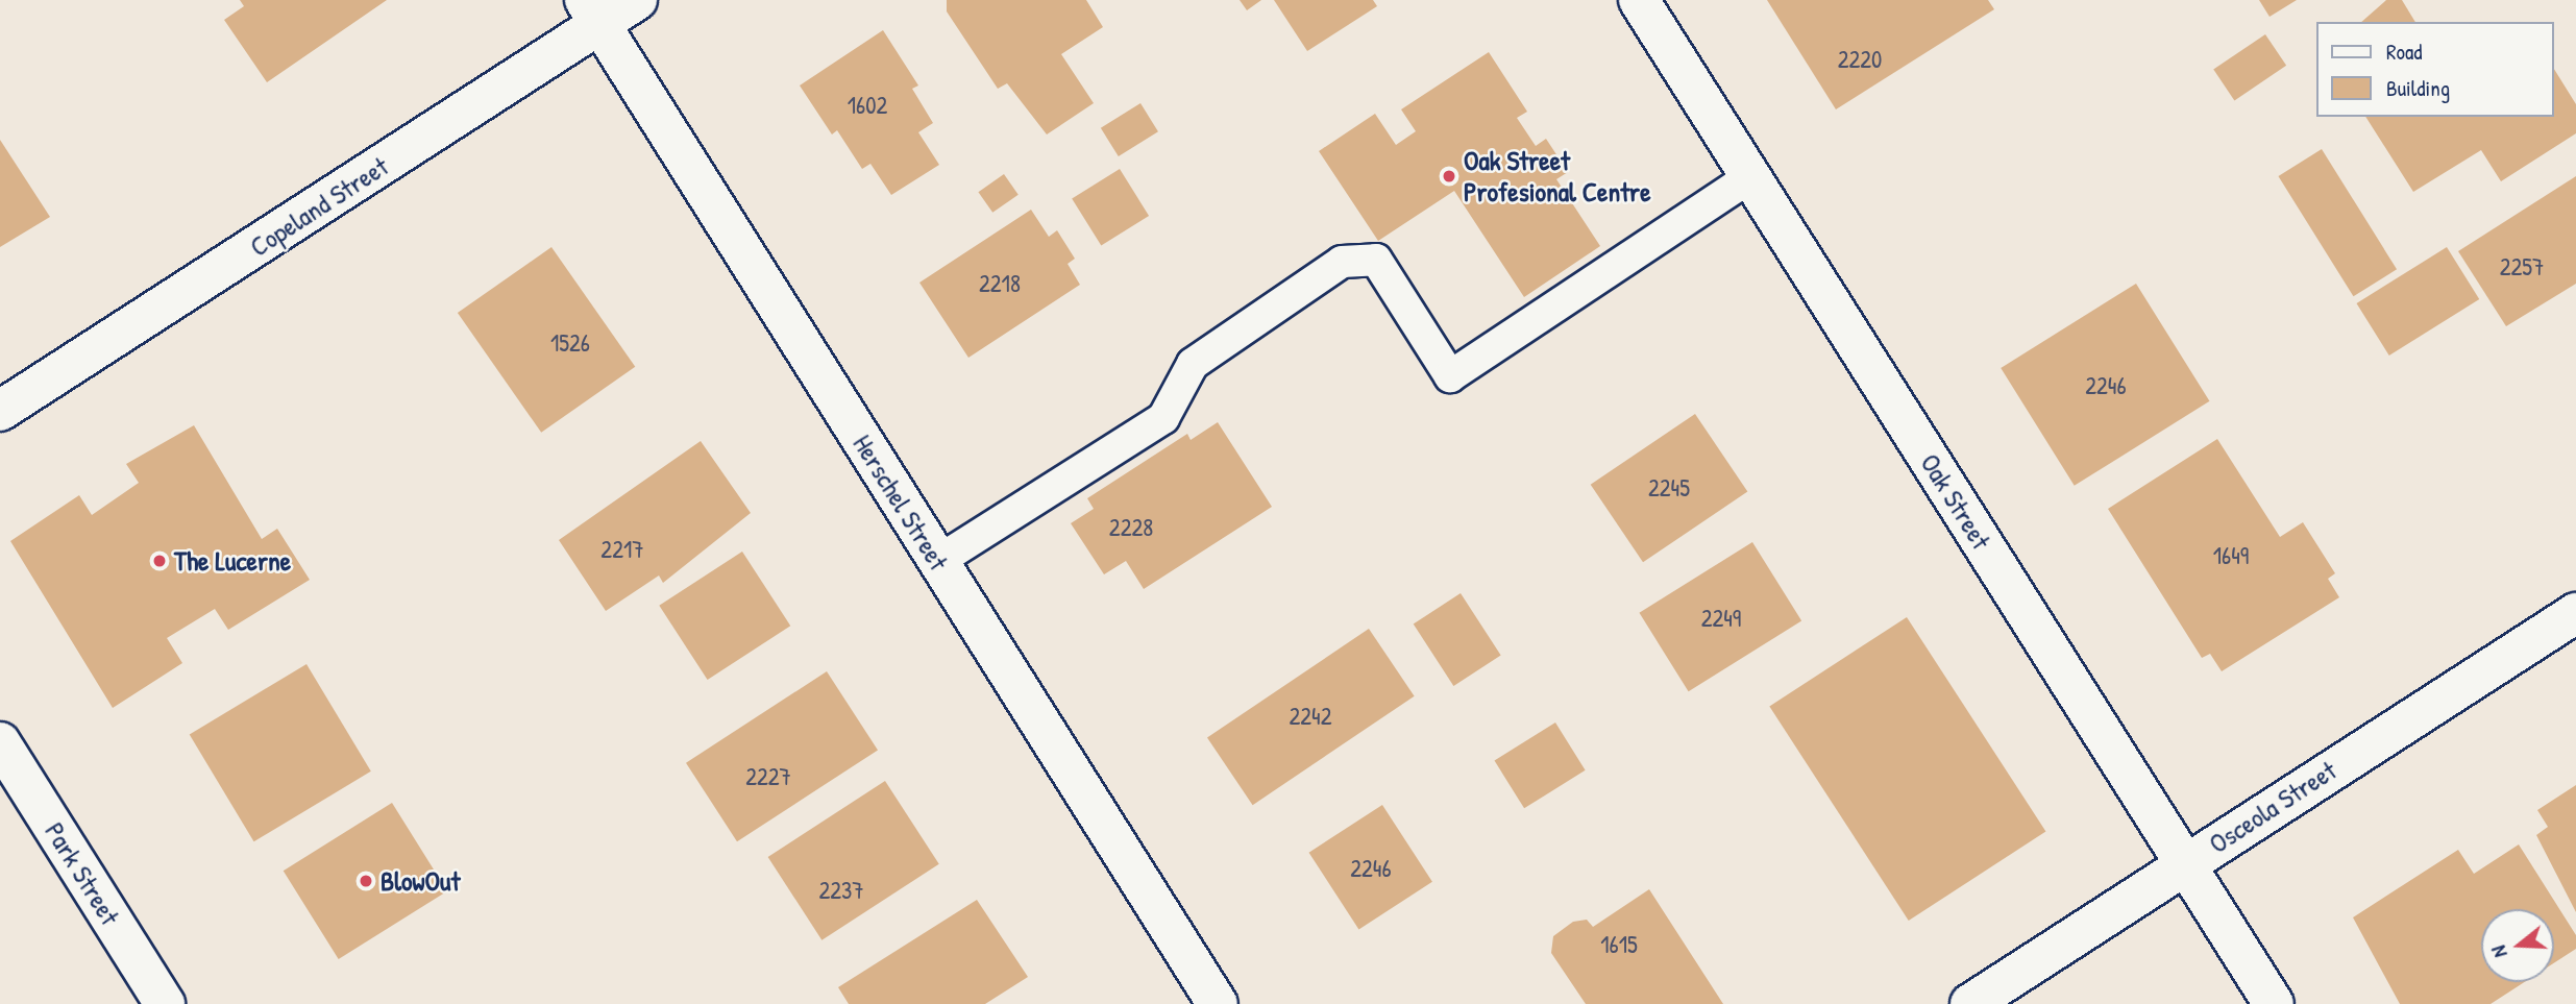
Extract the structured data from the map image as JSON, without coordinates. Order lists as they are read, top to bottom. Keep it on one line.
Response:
{"streets":{"street":["Copeland Street","Oak Street","Herschel Street","Osceola Street","Park Street"]},"crossings":[["Copeland Street","Herschel Street"],["Oak Street","Osceola Street"]],"places":["Oak Street Profesional Centre","The Lucerne","BlowOut"],"house_numbers":["2220","1602","2257","2218","1526","2246","2245","2228","2217","1649","2249","2242","2227","2246","2237","1615"],"legend":["Road","Building"],"north":"left"}
